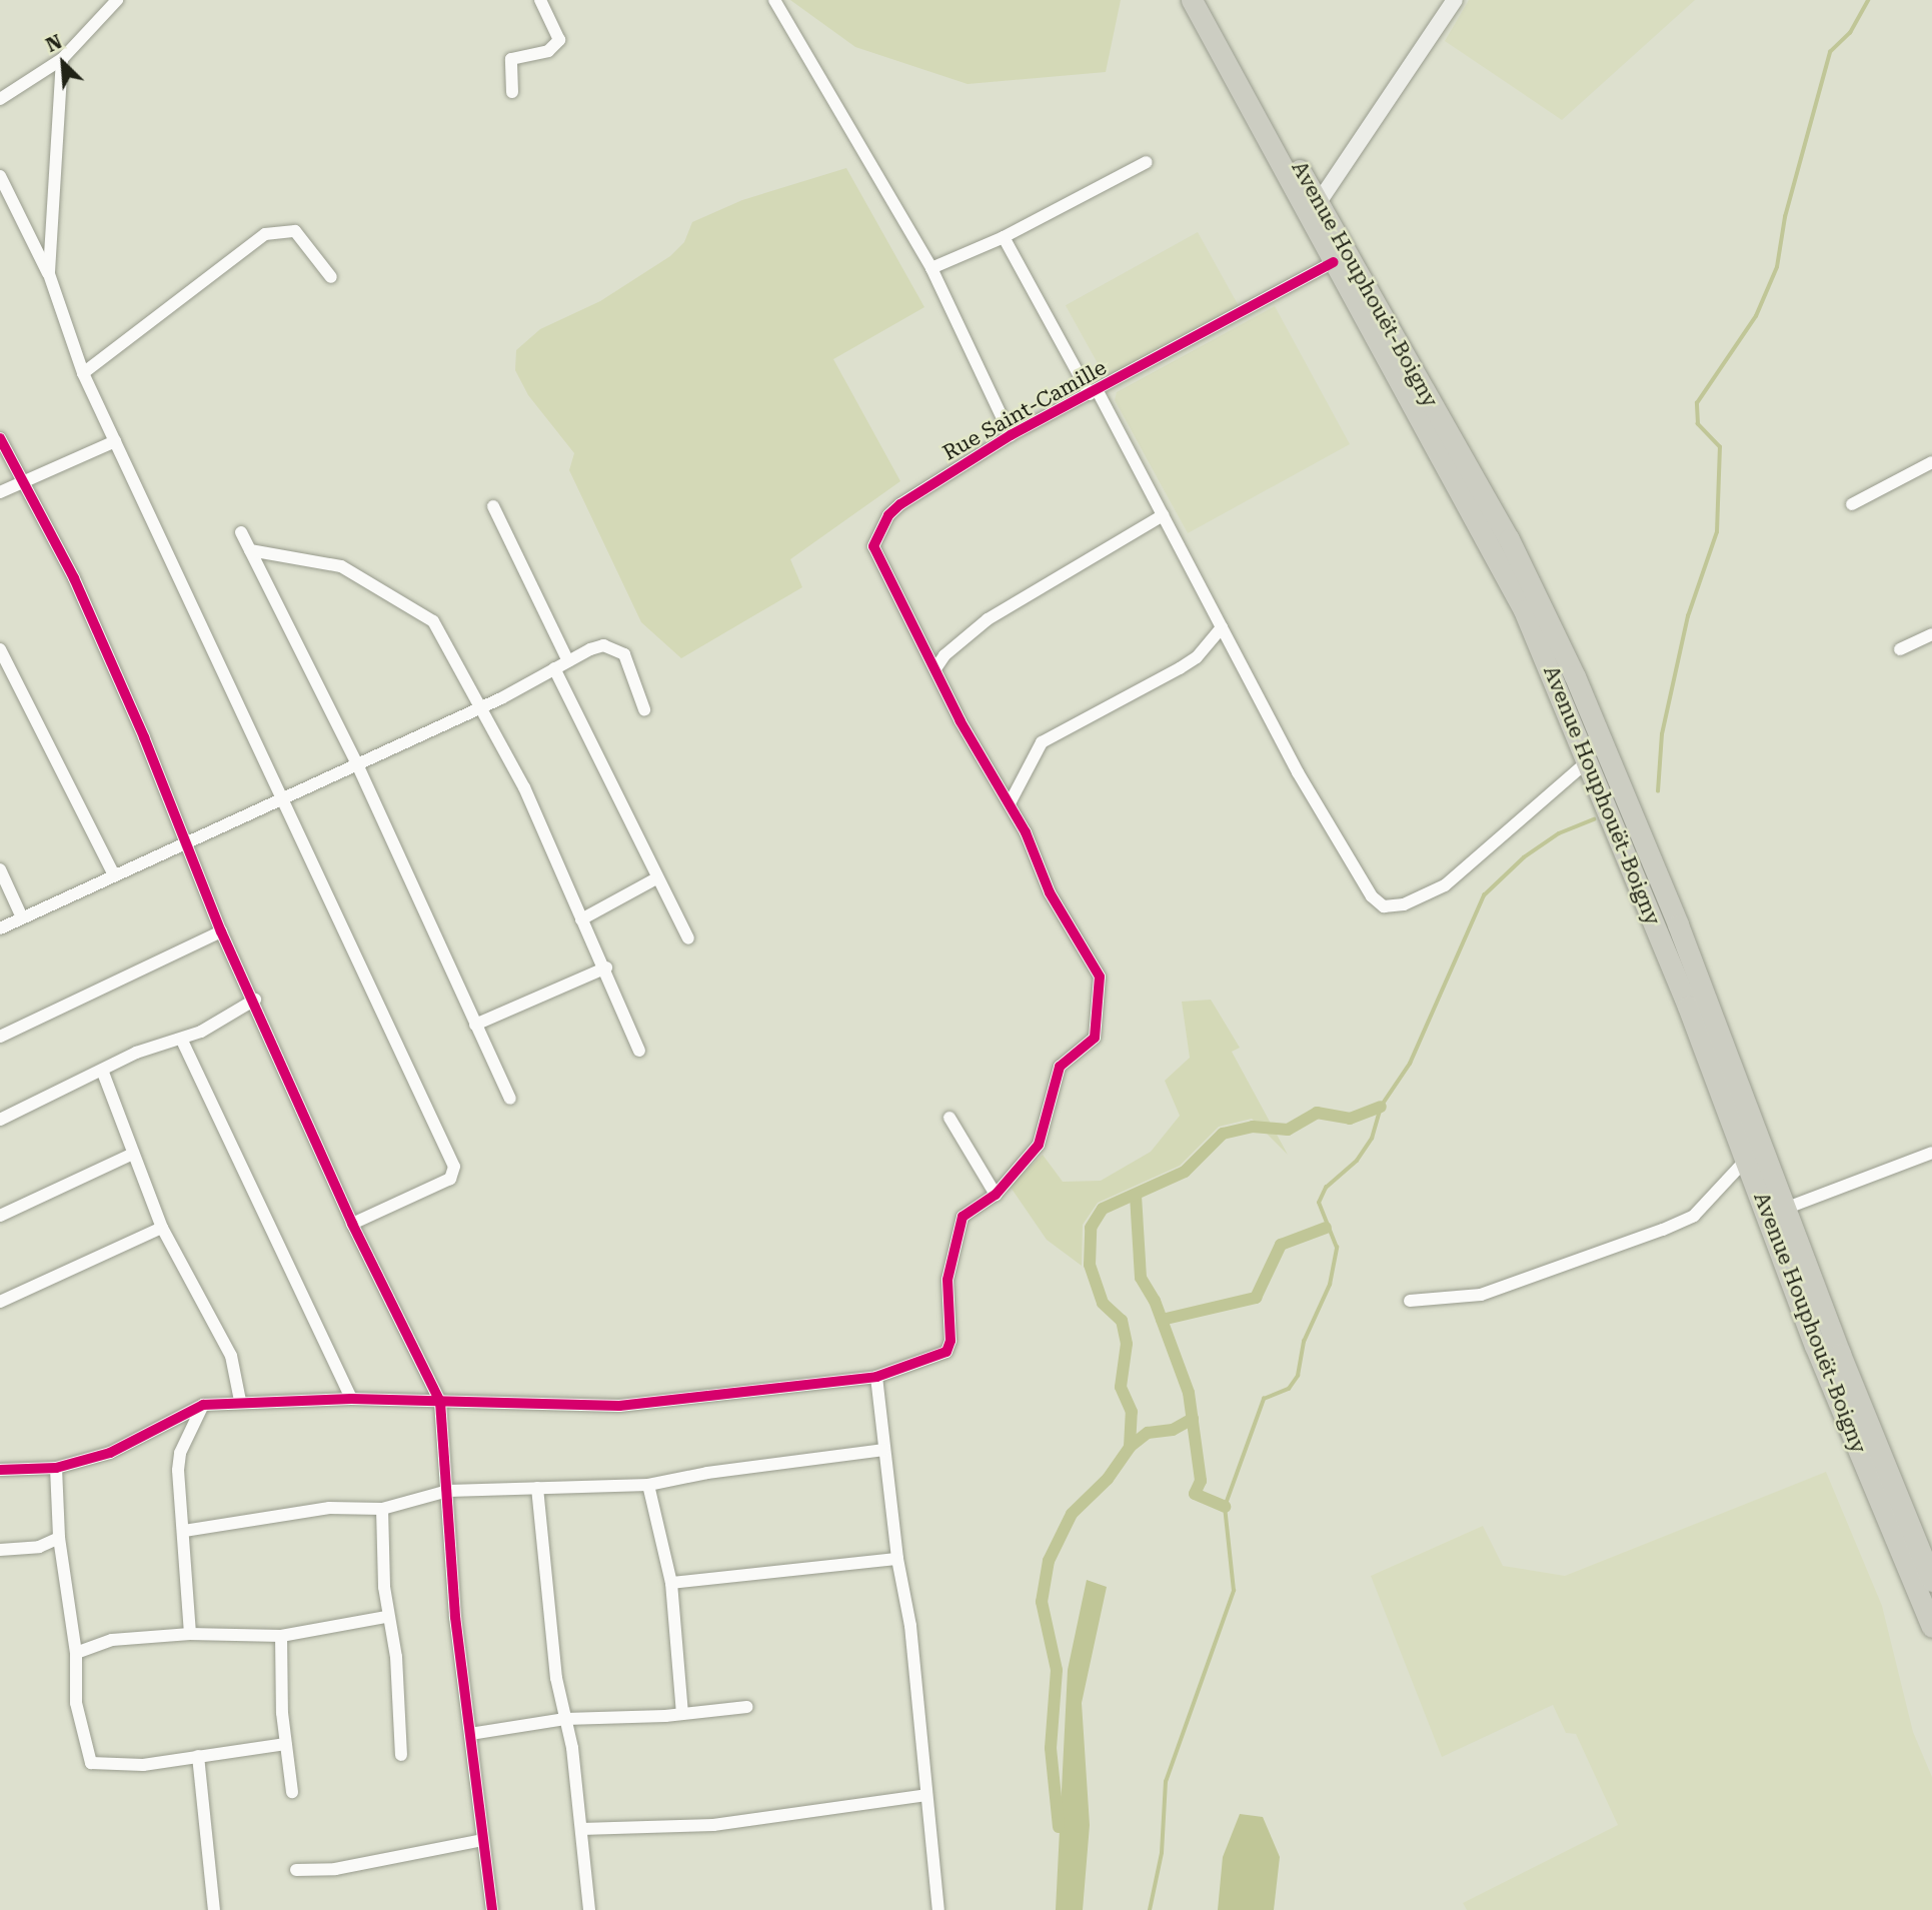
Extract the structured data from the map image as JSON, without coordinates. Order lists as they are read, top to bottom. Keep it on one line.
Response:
{"streets":{"highway":["Avenue Houphouët-Boigny"],"street":["Rue Saint-Camille"]},"crossings":[["Avenue Houphouët-Boigny","Rue Saint-Camille"]],"north":"top left"}
